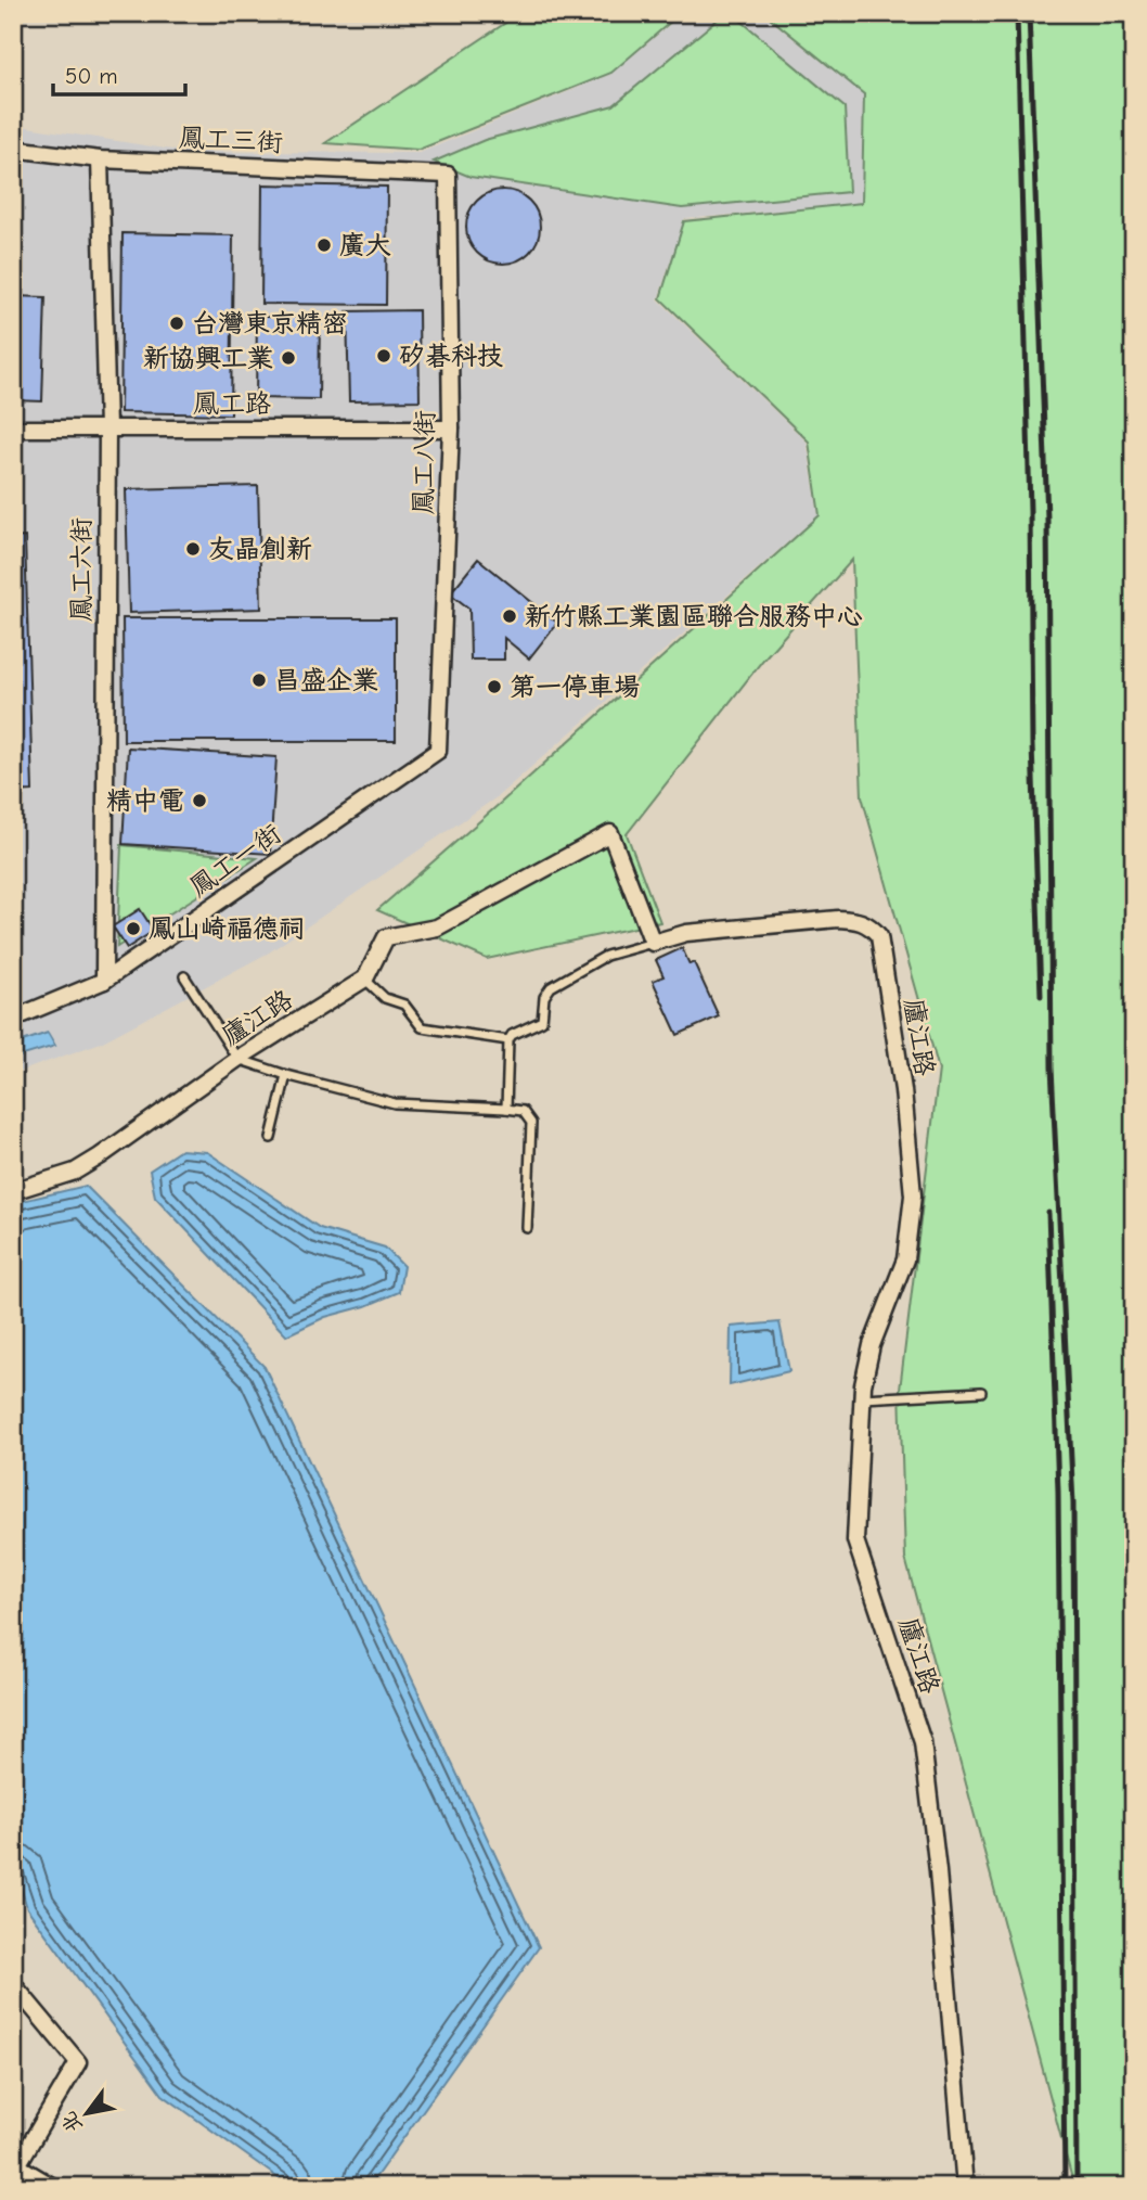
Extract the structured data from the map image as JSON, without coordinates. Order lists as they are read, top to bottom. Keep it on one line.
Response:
{"streets":{"street":["鳳工三街","鳳工路","鳳工八街","鳳工六街","鳳工一街","廬江路"]},"crossings":[["鳳工三街","鳳工八街"],["鳳工三街","鳳工六街"],["鳳工路","鳳工八街"],["鳳工路","鳳工六街"],["鳳工八街","鳳工一街"],["鳳工六街","鳳工一街"]],"places":["廣大","台灣東京精密","矽碁科技","新協興工業","友晶創新","新竹縣工業園區聯合服務中心","昌盛企業","第一停車場","精中電","鳳山崎福德祠"],"scale_bar":"50 m","north":"bottom left"}
